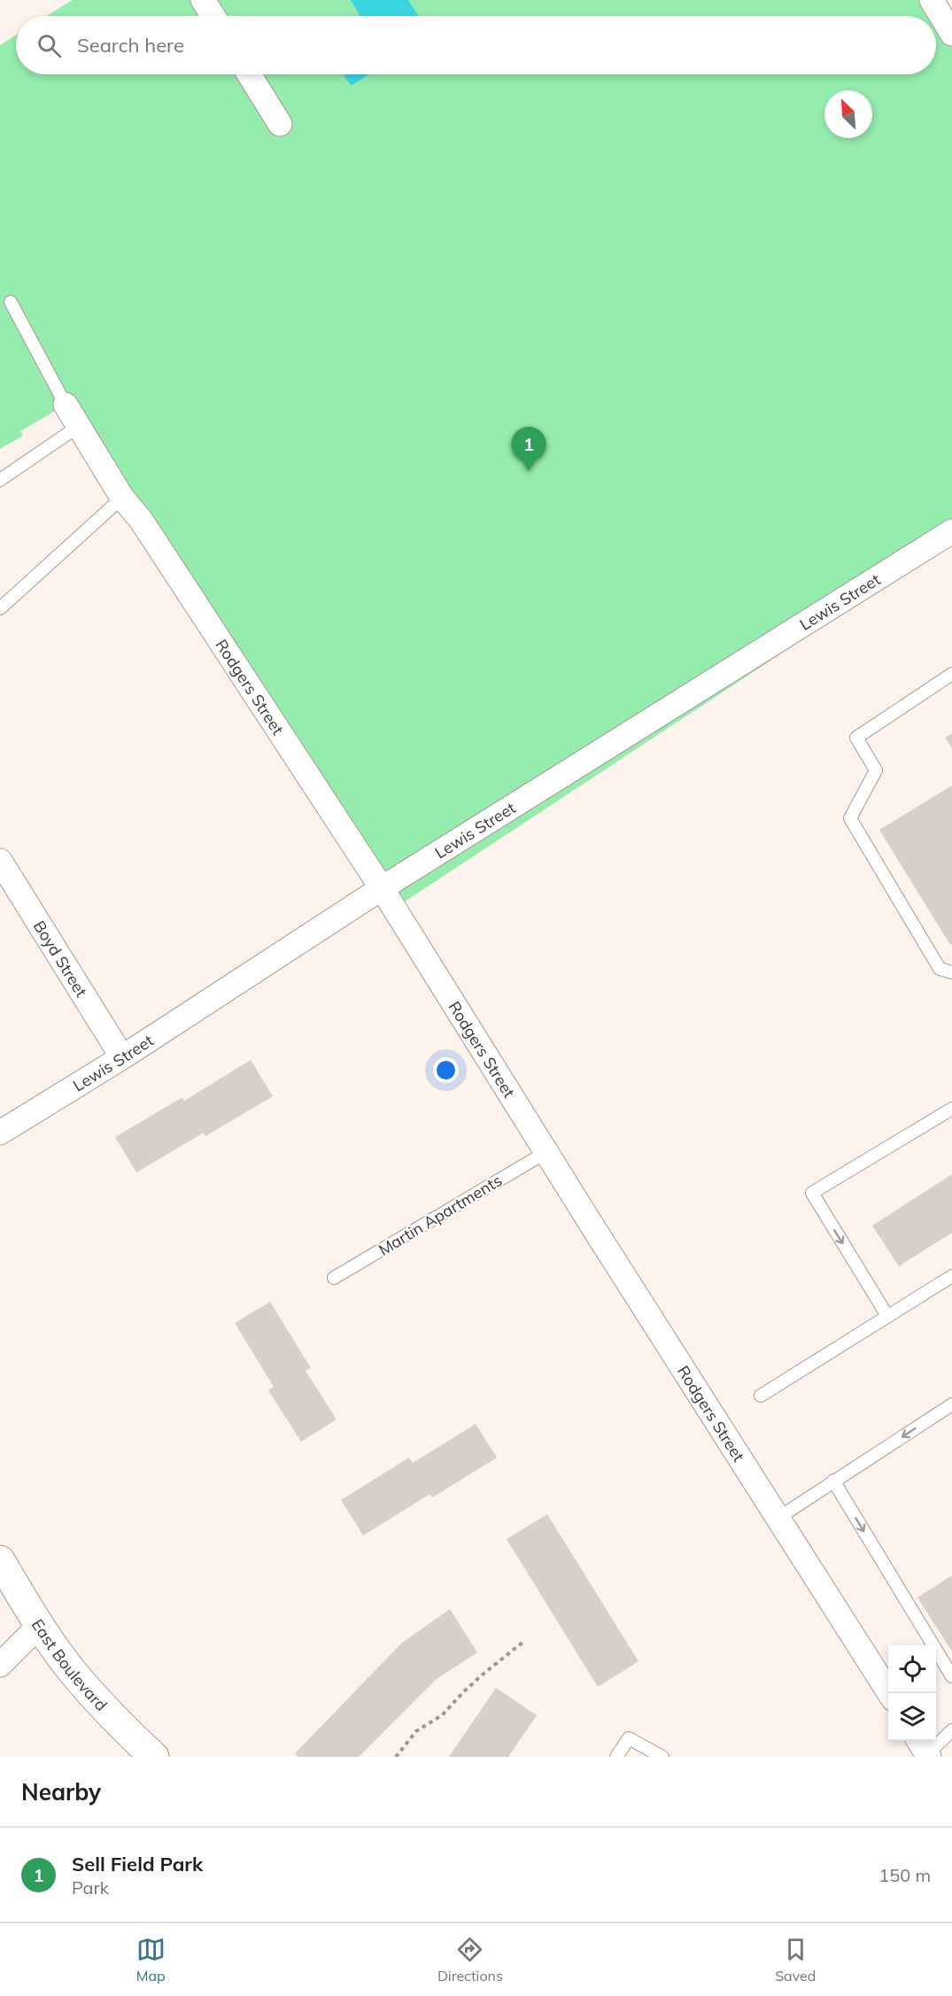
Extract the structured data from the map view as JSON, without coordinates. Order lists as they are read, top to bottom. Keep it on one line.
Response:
{"streets":{"street":["Lewis Street","Rodgers Street","Boyd Street","East Boulevard"],"lane":["Martin Apartments"]},"crossings":[["Lewis Street","Rodgers Street"],["Lewis Street","Boyd Street"],["Rodgers Street","Martin Apartments"]],"north":"top left","page":{"search":"Search here","pins":"1","heading":"Nearby","list":[{"mark":"1","name":"Sell Field Park","note":"Park","value":"150 m"}],"nav":["Map","Directions","Saved"]}}
